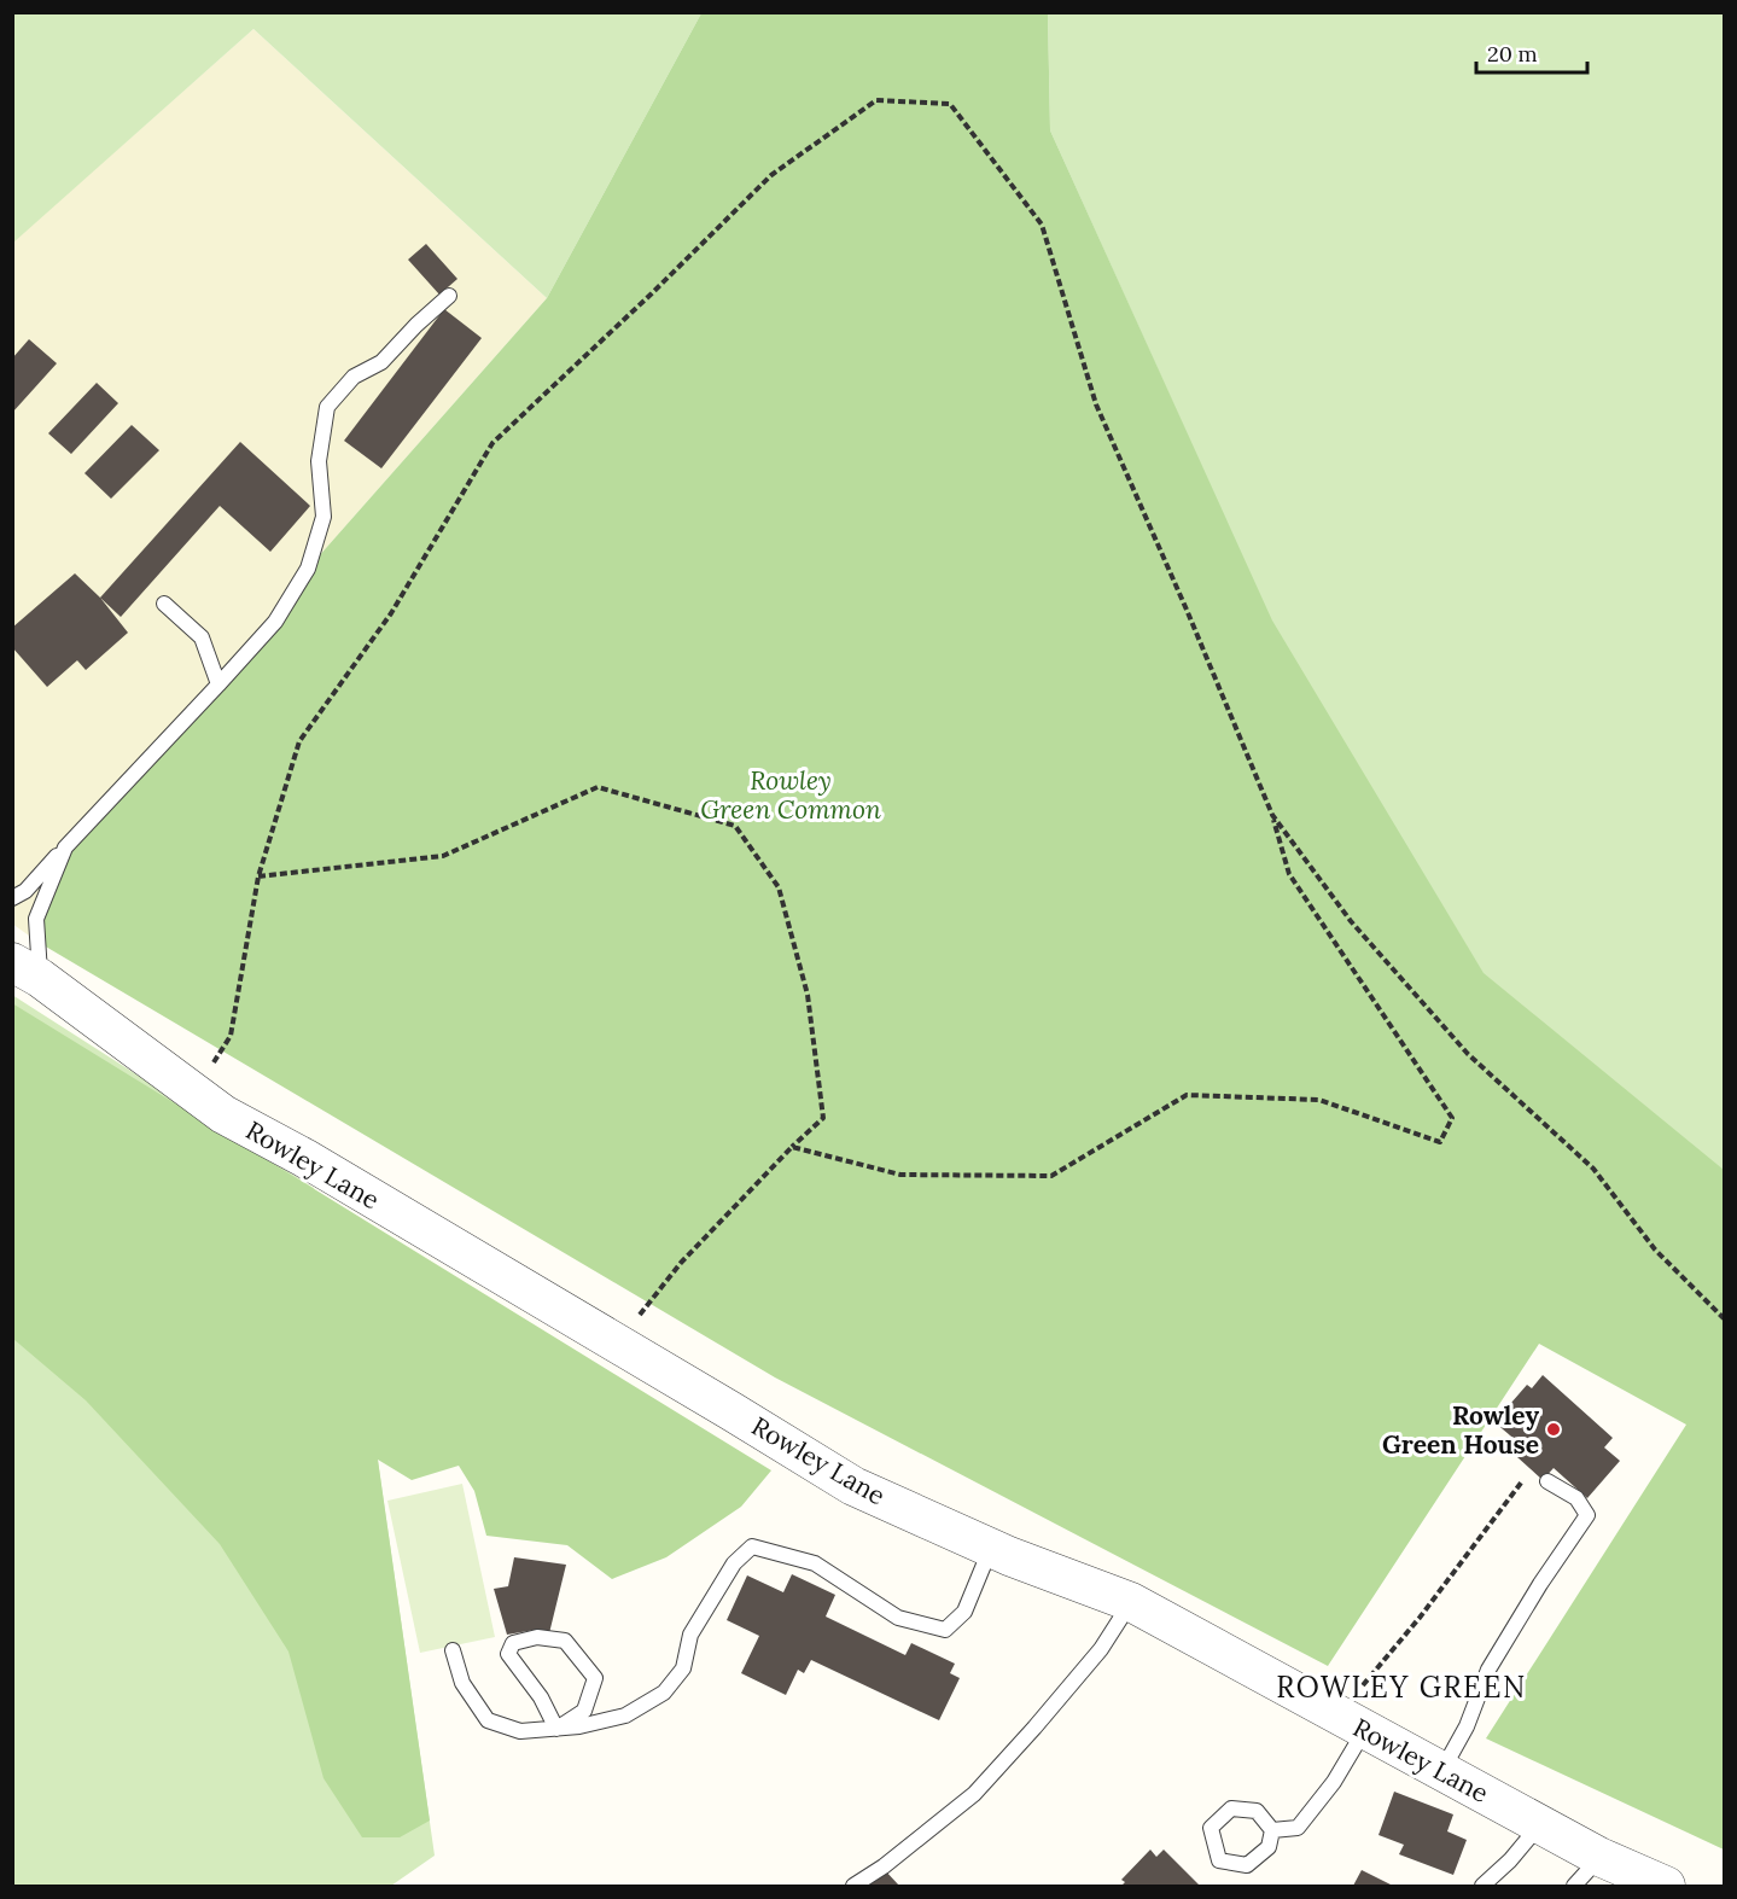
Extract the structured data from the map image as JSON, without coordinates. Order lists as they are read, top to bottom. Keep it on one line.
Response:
{"streets":{"street":["Rowley Lane"]},"districts":["ROWLEY GREEN"],"parks":["Rowley Green Common"],"places":["Rowley Green House"],"scale_bar":"20 m"}
